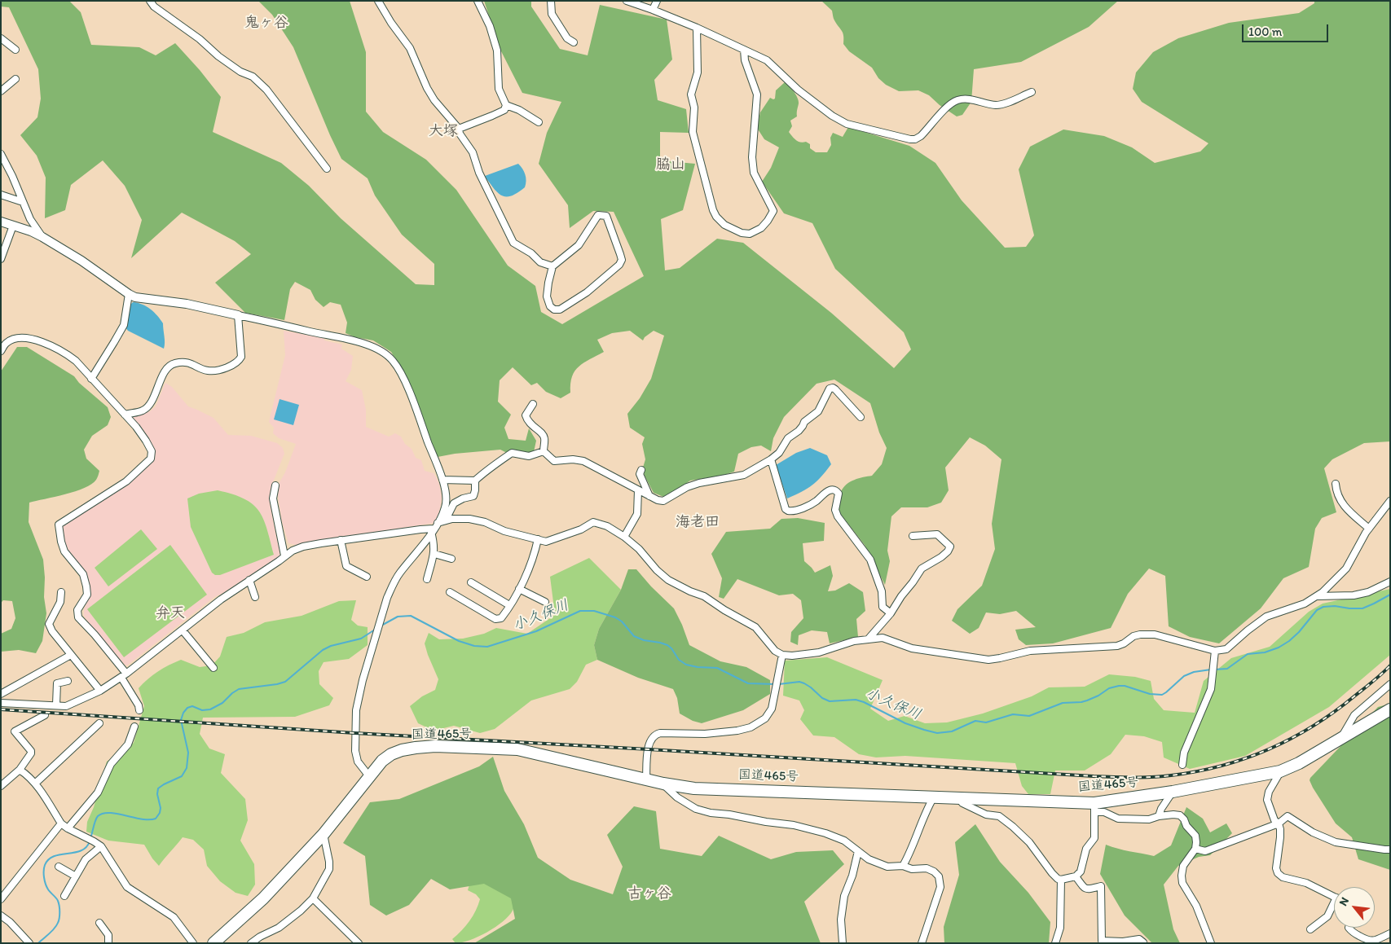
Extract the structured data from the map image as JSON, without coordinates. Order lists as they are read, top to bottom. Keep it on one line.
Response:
{"streets":{"highway":["国道465号"]},"districts":["鬼ヶ谷","大塚","脇山","海老田","弁天","古ヶ谷"],"water":["小久保川"],"scale_bar":"100 m","north":"top left"}
